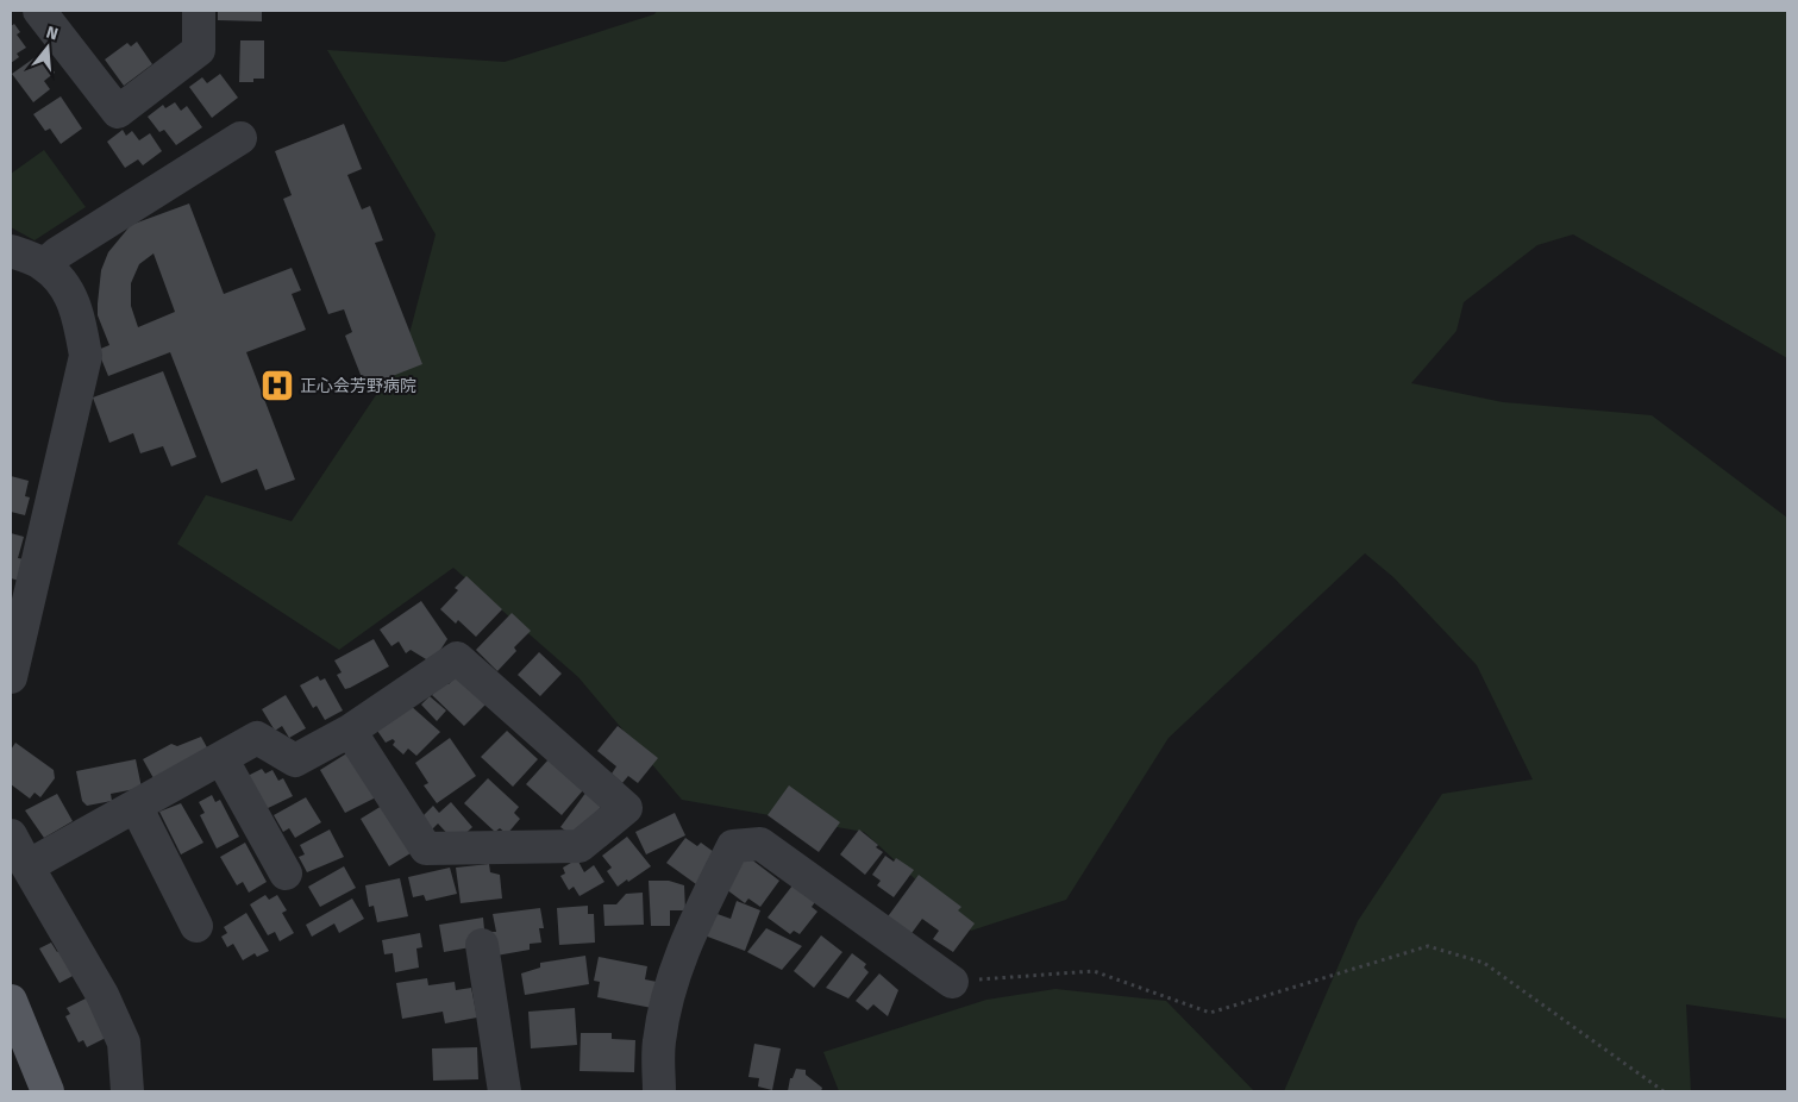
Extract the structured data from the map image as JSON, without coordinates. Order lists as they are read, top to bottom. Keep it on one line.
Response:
{"places":{"hospital":["正心会芳野病院"]},"north":"top"}
